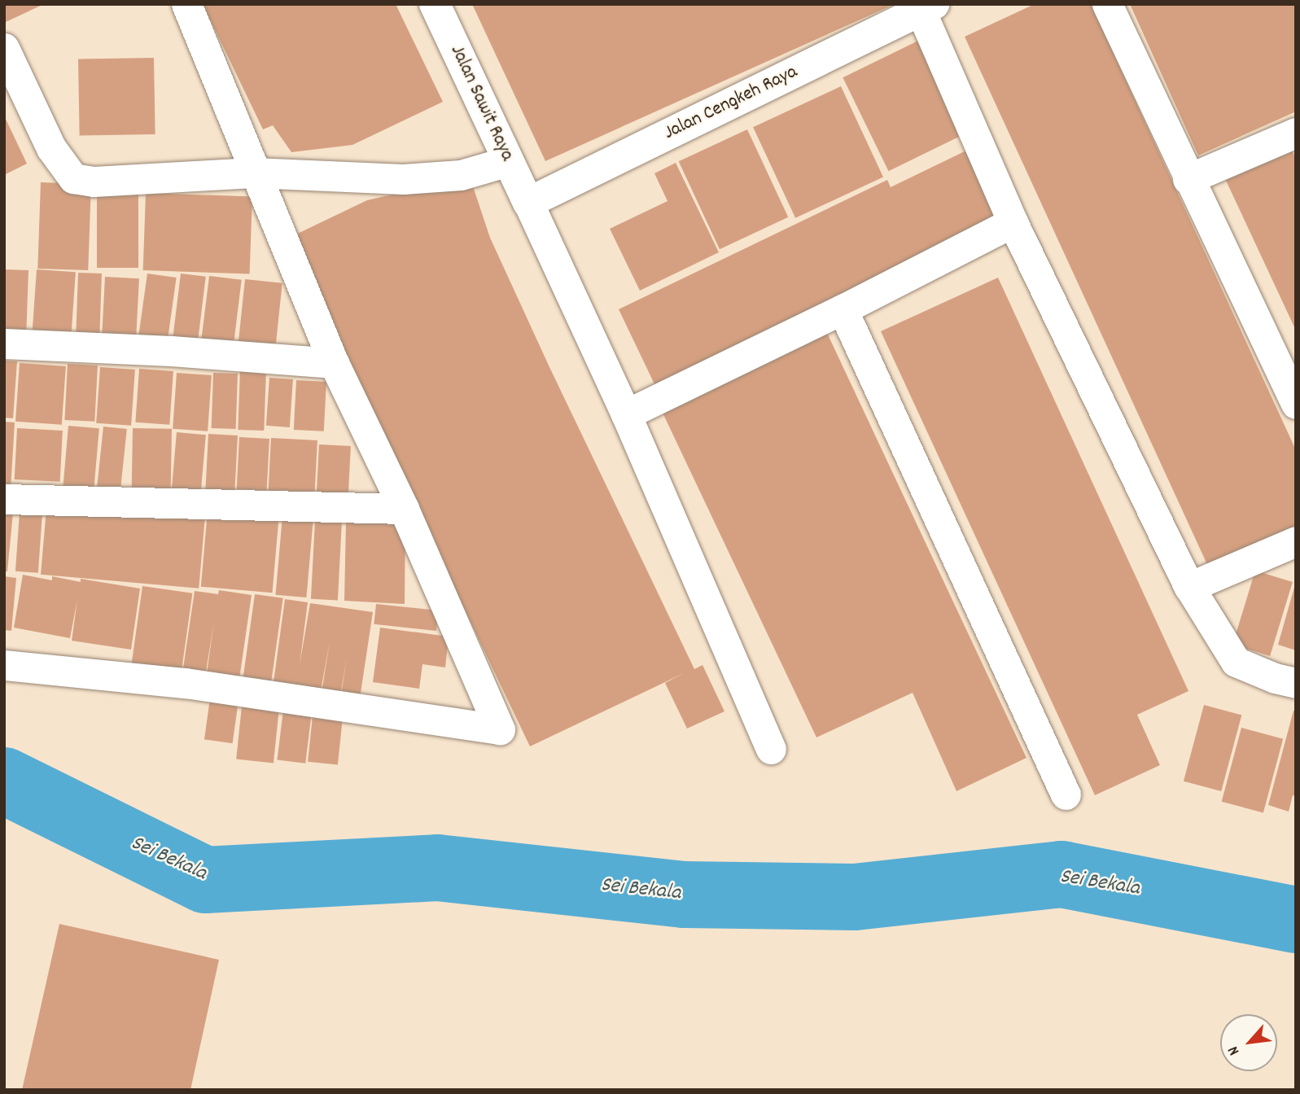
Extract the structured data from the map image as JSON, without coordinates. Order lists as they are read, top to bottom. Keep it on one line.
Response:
{"streets":{"street":["Jalan Sawit Raya","Jalan Cengkeh Raya"]},"crossings":[["Jalan Sawit Raya","Jalan Cengkeh Raya"]],"water":["Sei Bekala"],"north":"bottom left"}
